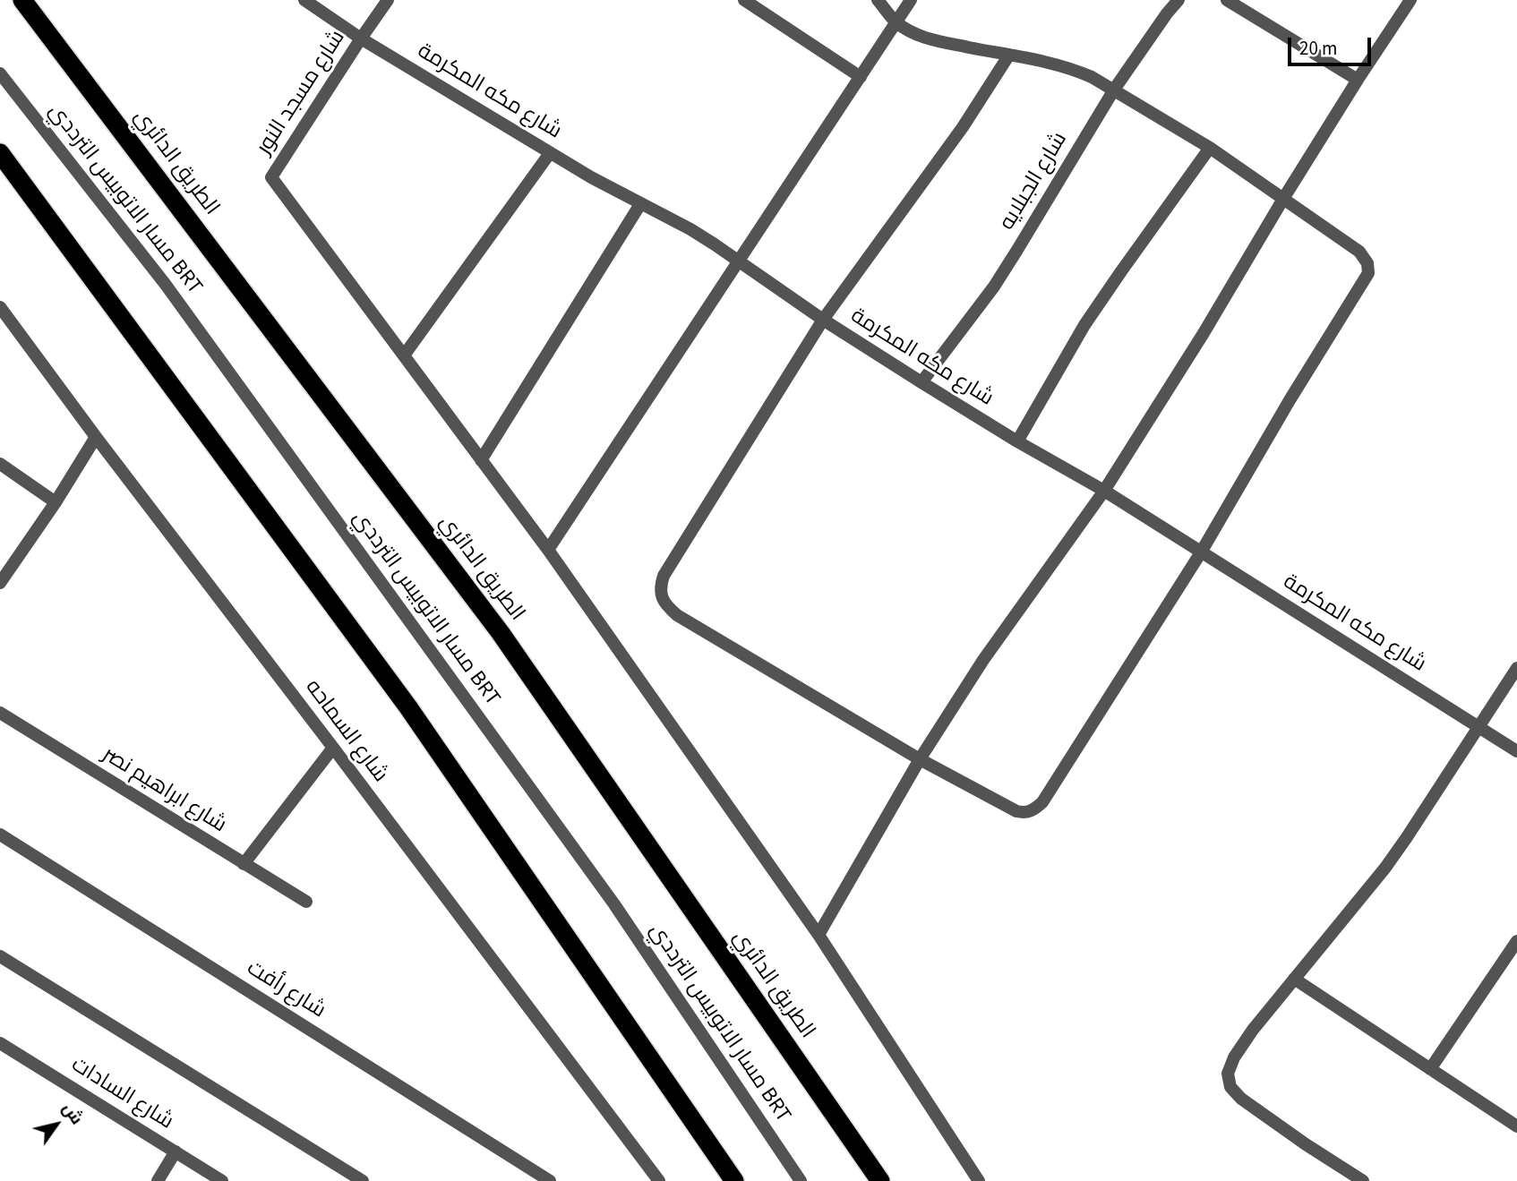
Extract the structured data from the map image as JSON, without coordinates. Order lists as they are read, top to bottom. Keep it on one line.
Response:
{"streets":{"highway":["الطريق الدائري"],"street":["شارع مكه المكرمة","شارع مسجد النور","شارع الجبلايه","مسار الاتوبيس الترددي BRT","شارع السماحه","شارع ابراهيم نصر","شارع رأفت","شارع السادات"]},"crossings":[["شارع مكه المكرمة","شارع مسجد النور"],["شارع مكه المكرمة","شارع الجبلايه"]],"scale_bar":"20 m","north":"top right"}
